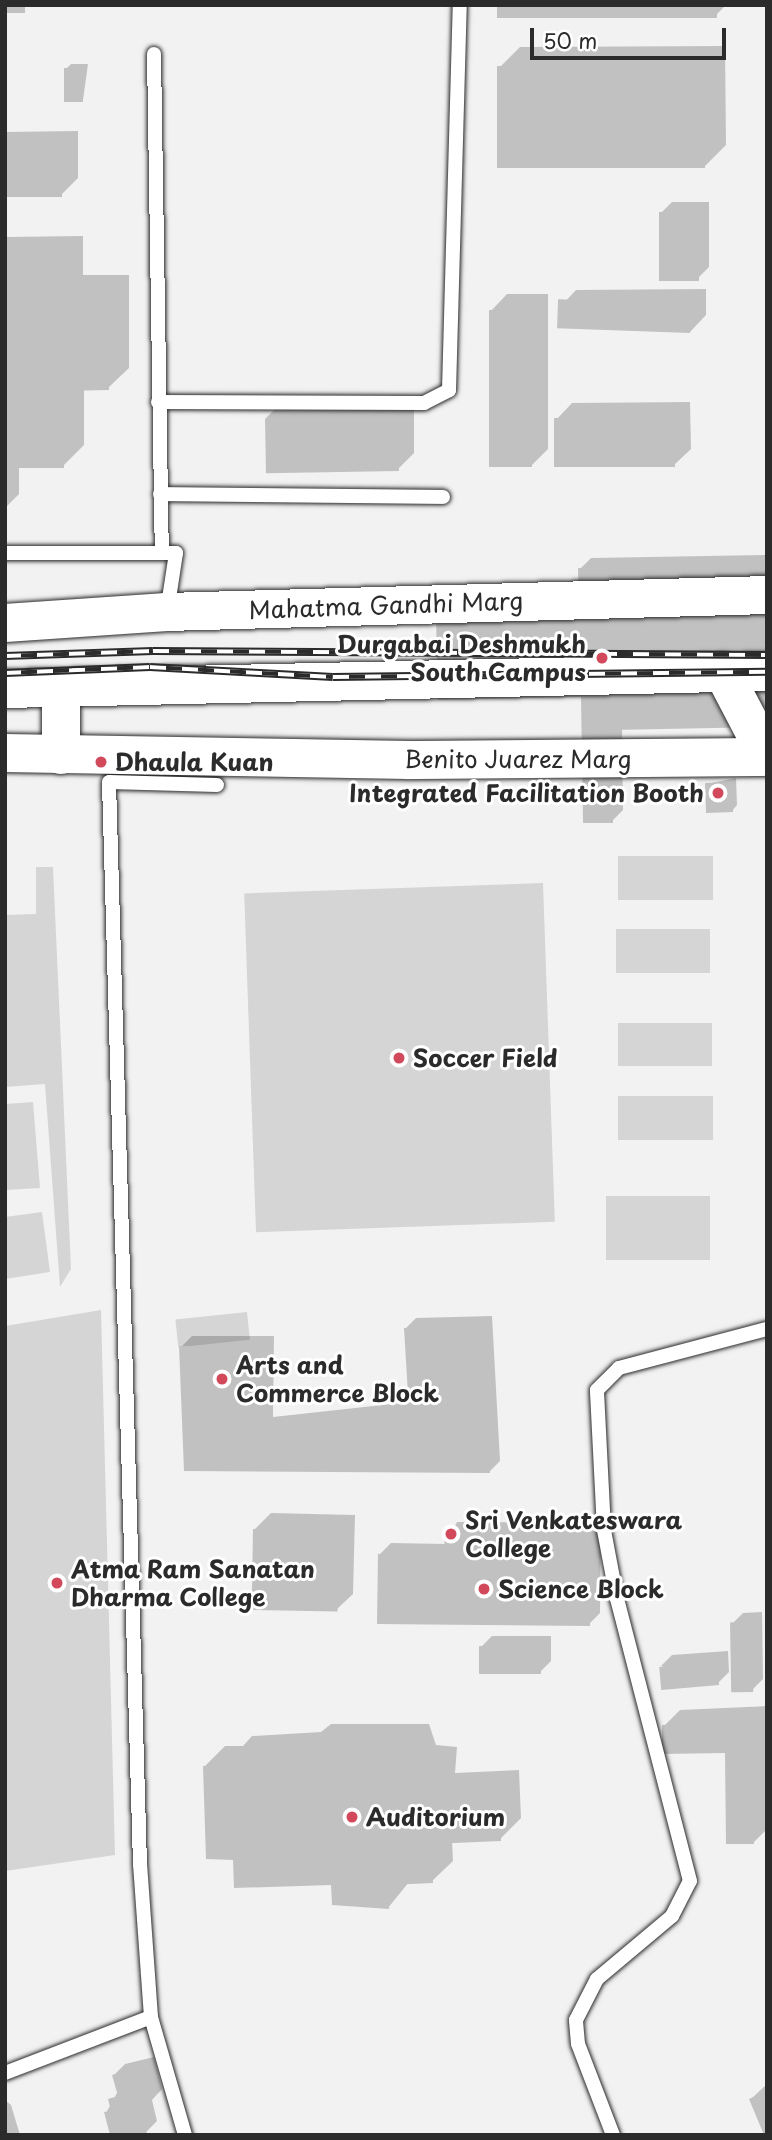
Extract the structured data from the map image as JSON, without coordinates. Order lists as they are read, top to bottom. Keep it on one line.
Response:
{"streets":{"main road":["Mahatma Gandhi Marg","Benito Juarez Marg"]},"places":["Durgabai Deshmukh South Campus","Dhaula Kuan","Integrated Facilitation Booth","Soccer Field","Arts and Commerce Block","Sri Venkateswara College","Atma Ram Sanatan Dharma College","Science Block","Auditorium"],"scale_bar":"50 m"}
